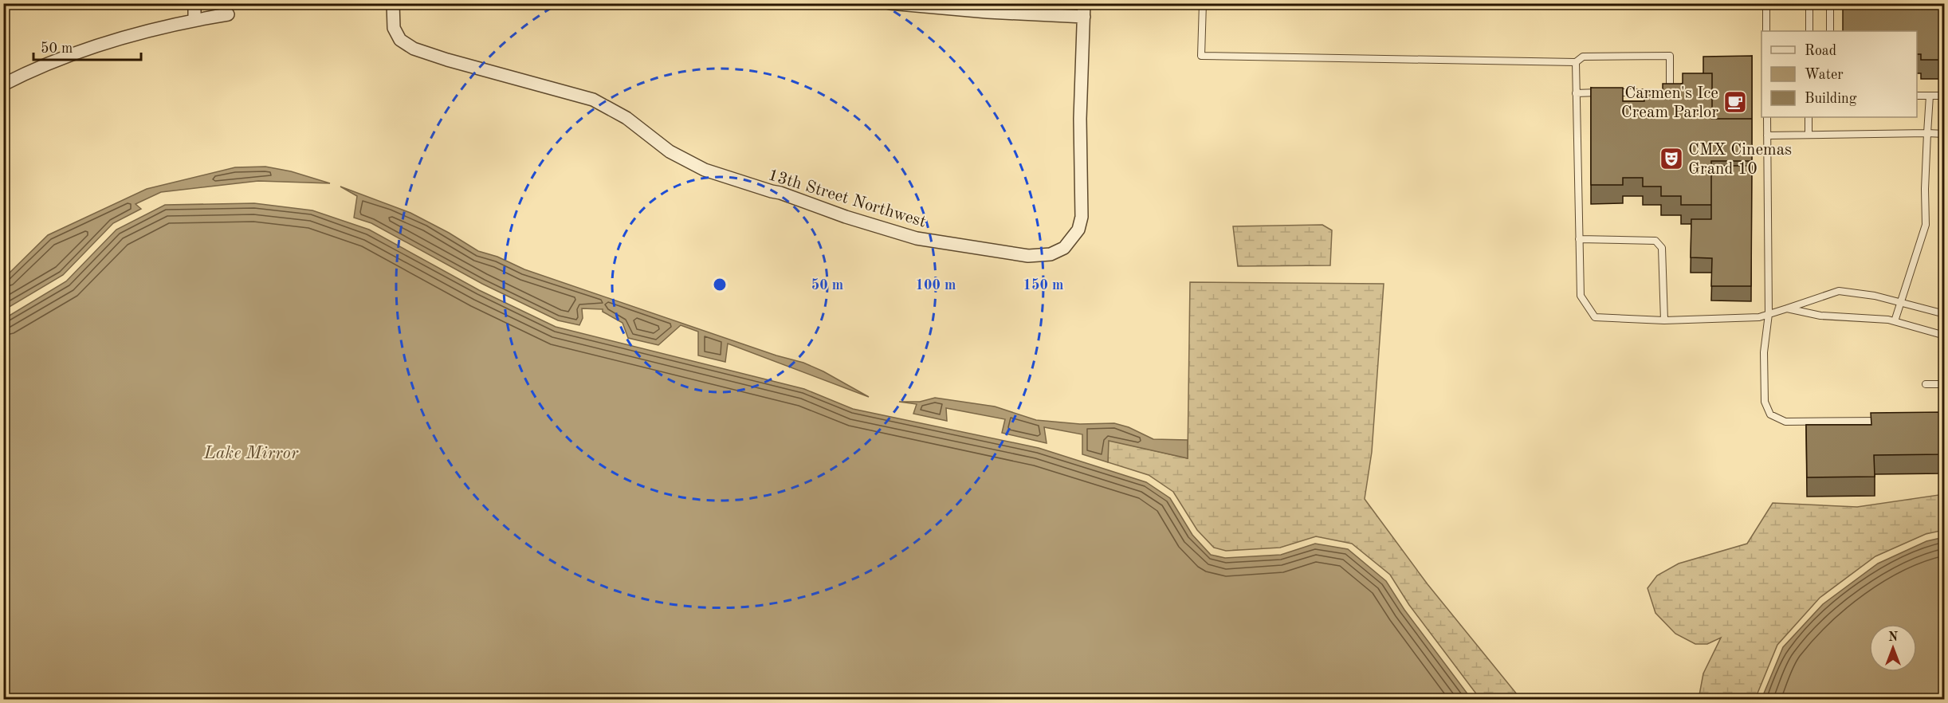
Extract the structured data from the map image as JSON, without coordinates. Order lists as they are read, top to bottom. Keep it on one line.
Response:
{"streets":{"street":["13th Street Northwest"]},"water":["Lake Mirror"],"places":{"cafe":["Carmen's Ice Cream Parlor"],"theatre":["CMX Cinemas Grand 10"]},"legend":["Road","Water","Building"],"scale_bar":"50 m","north":"top","rings":["50 m","100 m","150 m"]}
